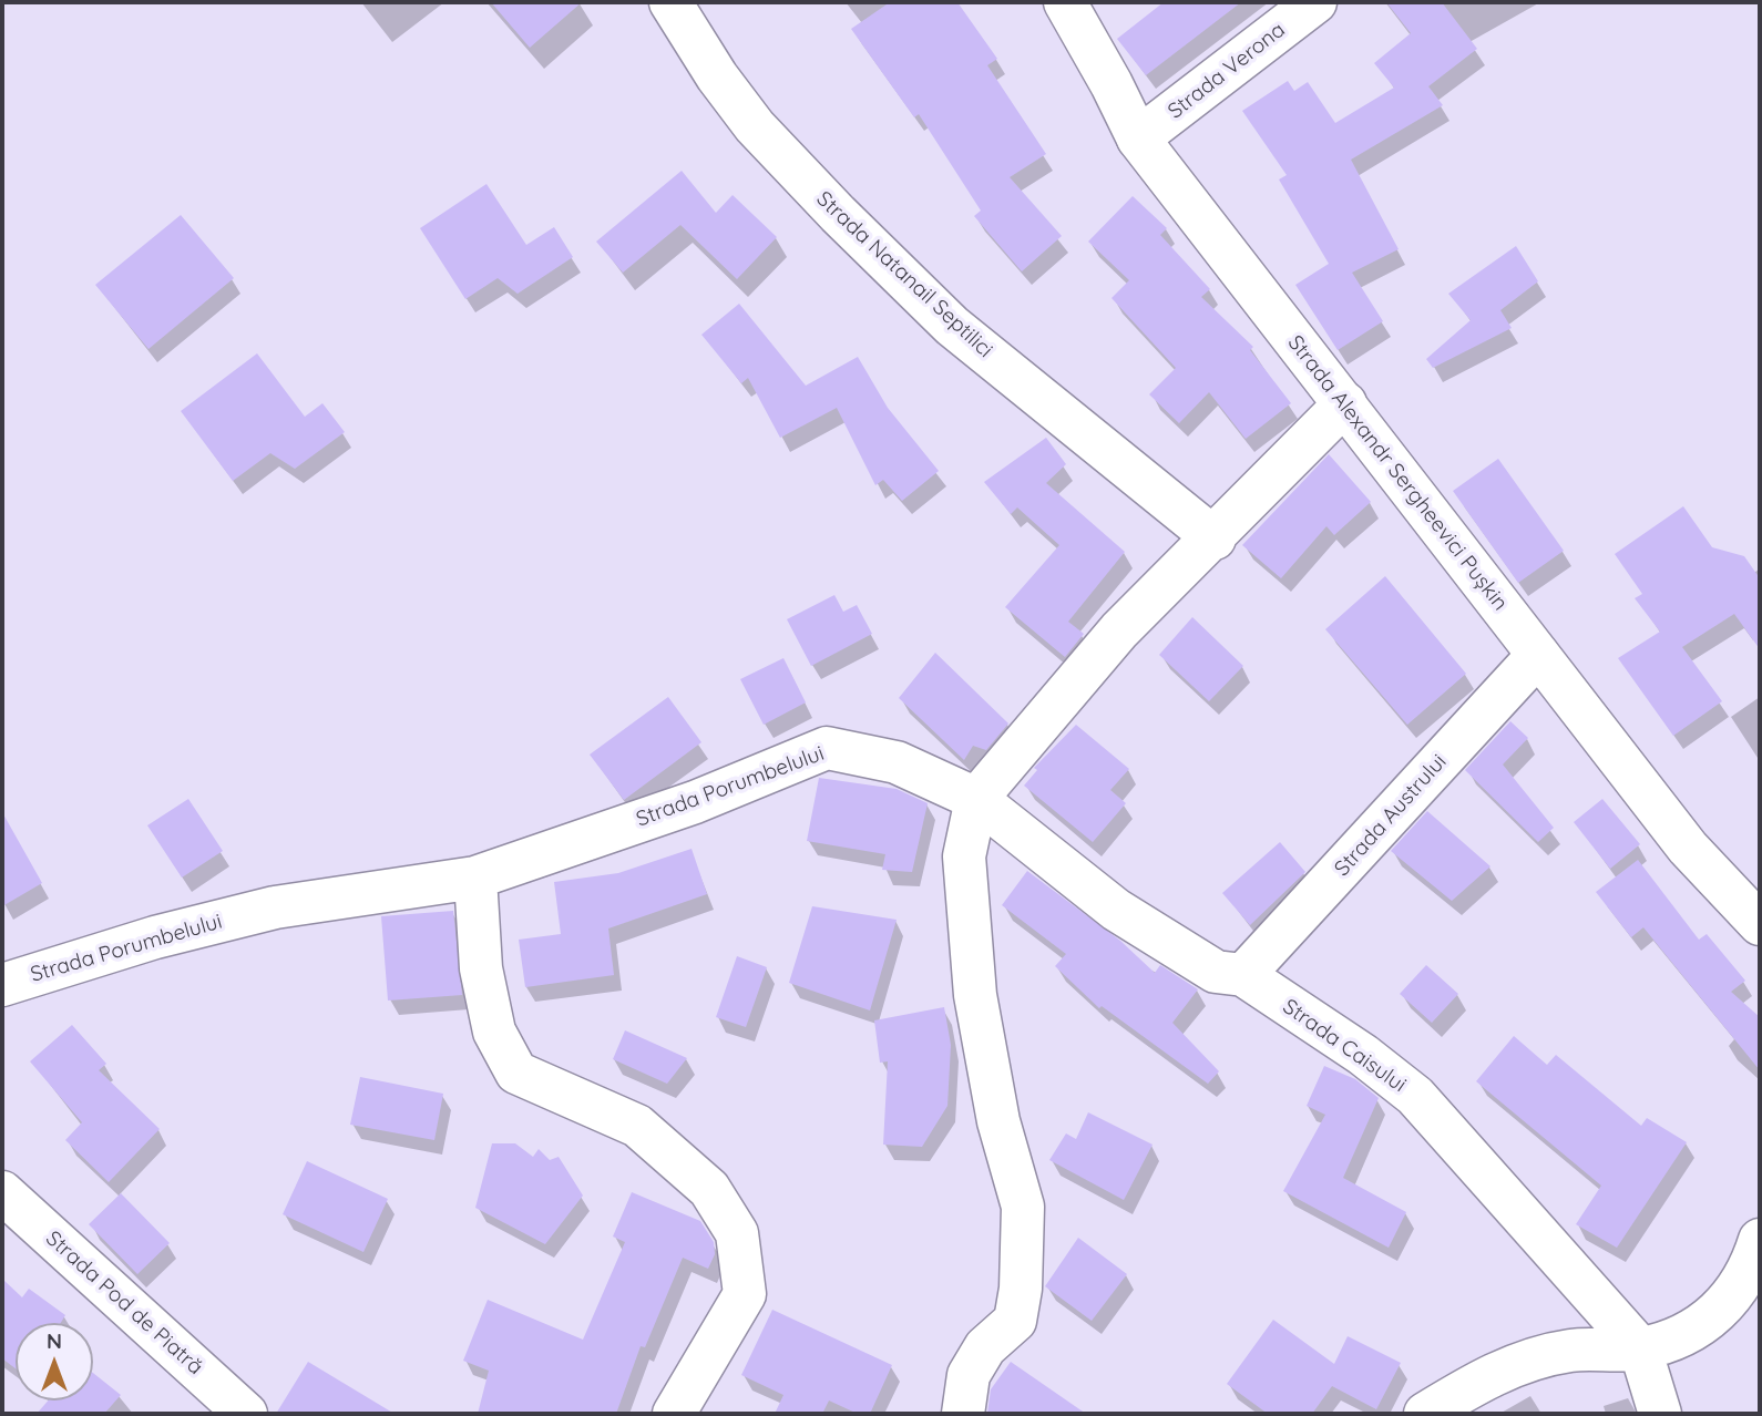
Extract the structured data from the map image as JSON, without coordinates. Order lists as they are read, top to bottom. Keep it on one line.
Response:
{"streets":{"street":["Strada Verona","Strada Natanail Septilici","Strada Alexandr Sergheevici Pușkin","Strada Porumbelului","Strada Austrului","Strada Caisului","Strada Pod de Piatră"]},"crossings":[["Strada Verona","Strada Alexandr Sergheevici Pușkin"],["Strada Alexandr Sergheevici Pușkin","Strada Austrului"],["Strada Porumbelului","Strada Caisului"],["Strada Austrului","Strada Caisului"]],"north":"top"}
